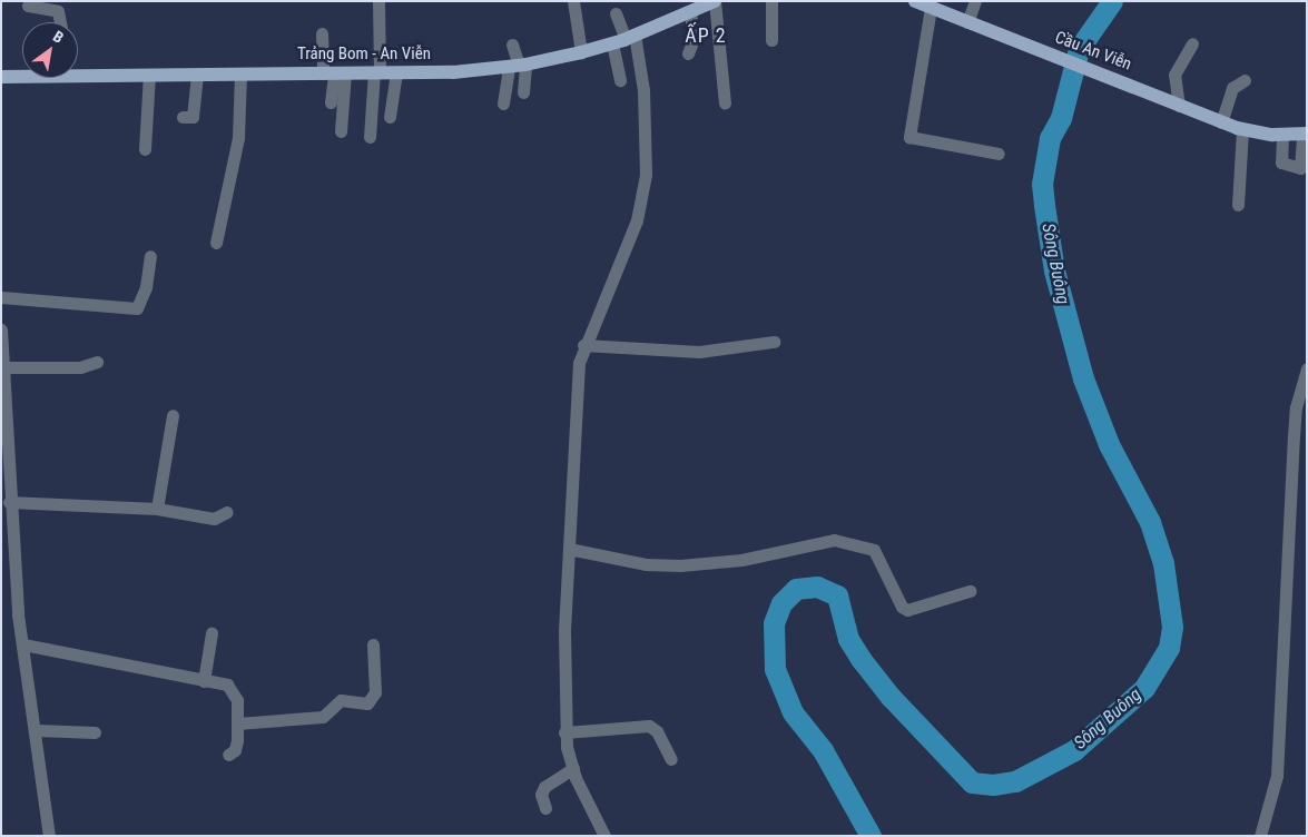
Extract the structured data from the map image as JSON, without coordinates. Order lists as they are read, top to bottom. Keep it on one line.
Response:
{"streets":{"main road":["Cầu An Viễn","Trảng Bom - An Viễn"]},"districts":["ẤP 2"],"water":["Sông Buông"],"north":"top right"}
